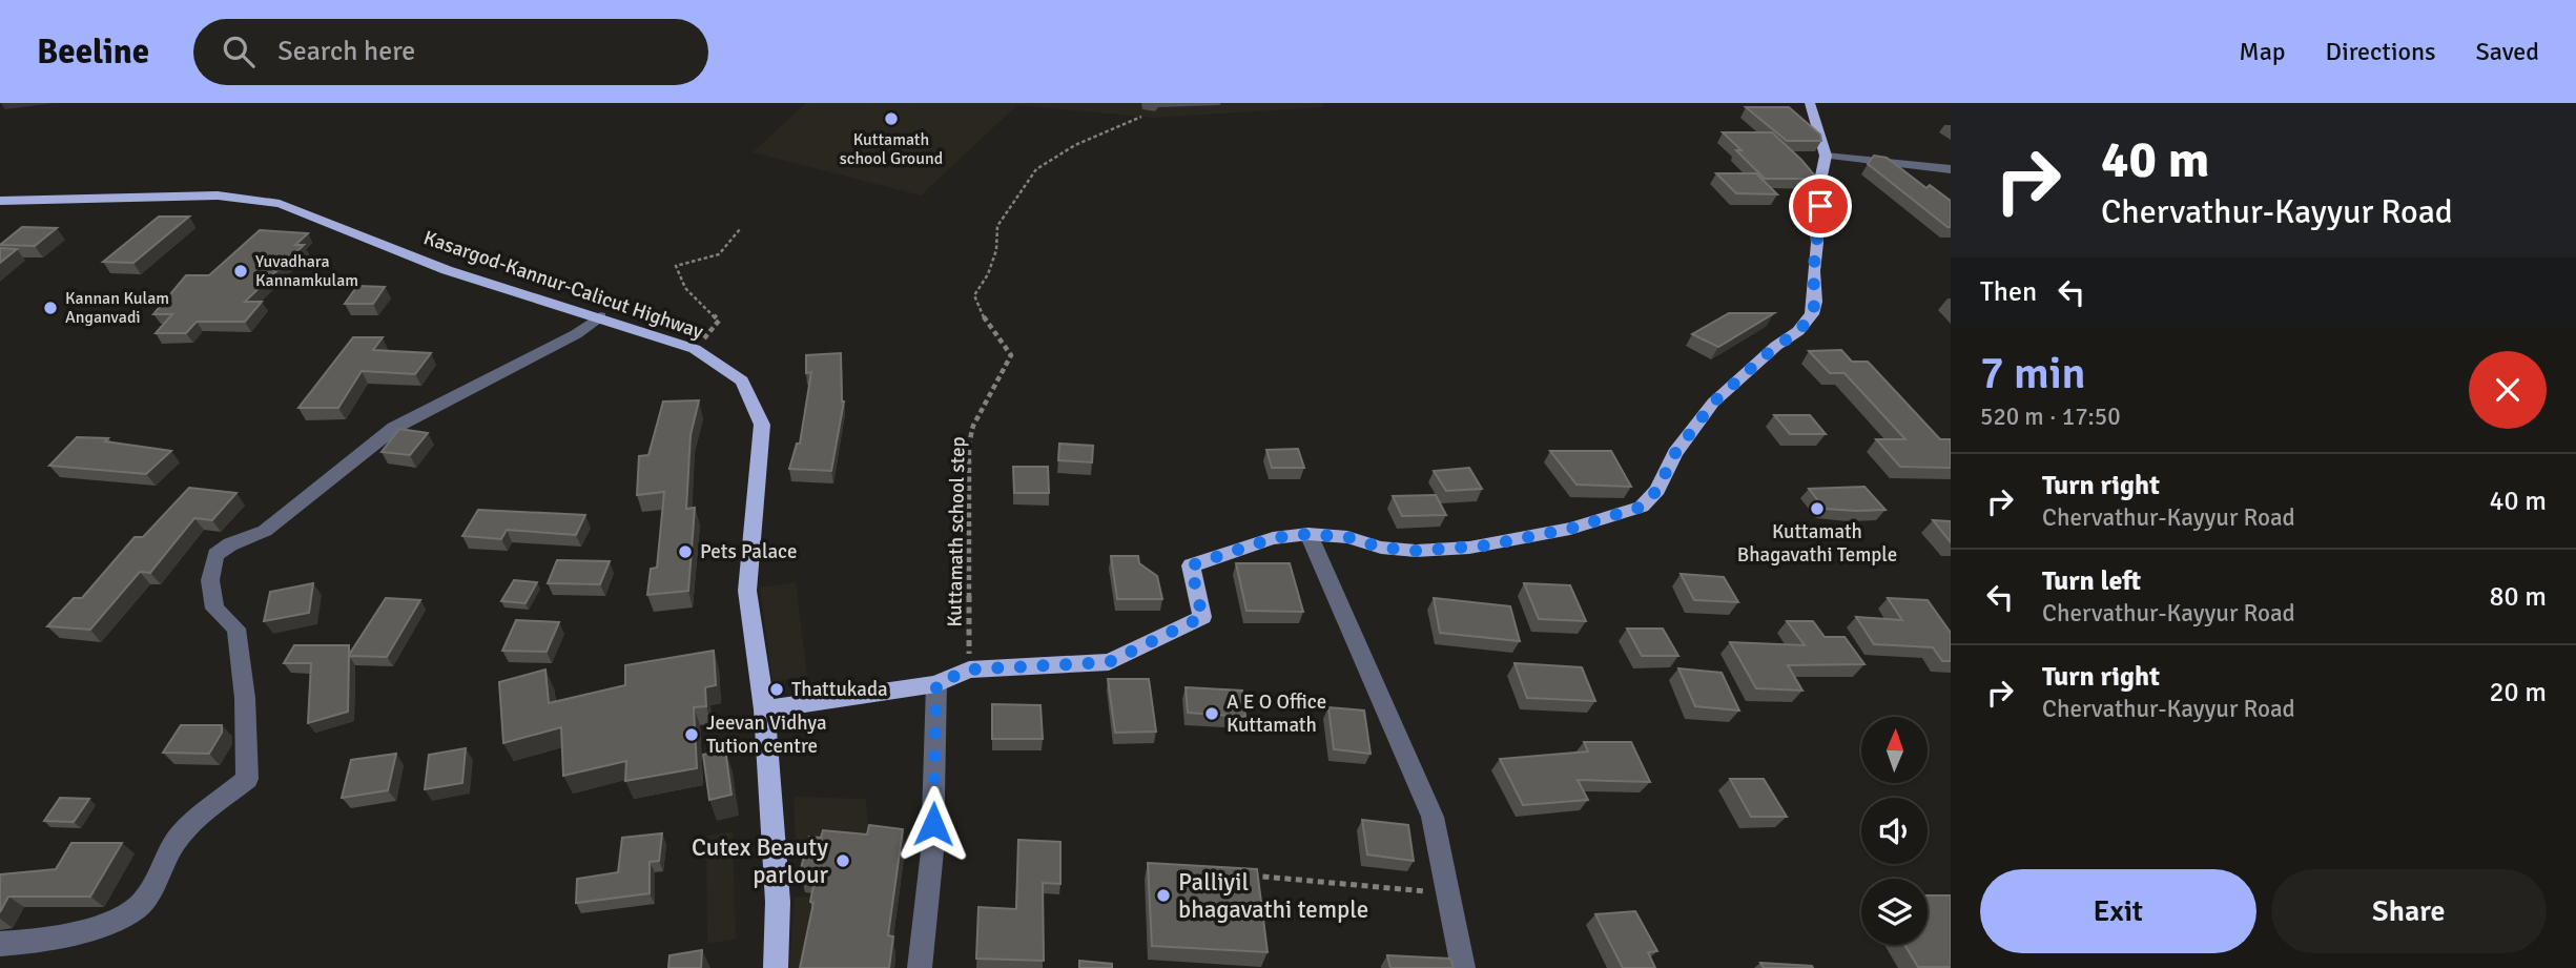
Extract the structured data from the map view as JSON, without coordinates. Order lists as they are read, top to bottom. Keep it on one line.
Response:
{"streets":{"main road":["Kasargod-Kannur-Calicut Highway"],"path":["Kuttamath school step"]},"places":["Kuttamath school Ground","Yuvadhara Kannamkulam","Kannan Kulam Anganvadi","Kuttamath Bhagavathi Temple","Pets Palace","Thattukada","A E O Office Kuttamath","Jeevan Vidhya Tution centre","Cutex Beauty parlour","Palliyil bhagavathi temple"],"north":"top","page":{"header":"Beeline","search":"Search here","nav":["Map","Directions","Saved"],"turn":["40 m","Chervathur-Kayyur Road"],"then":"Then","heading":["7 min","520 m · 17:50"],"list":[{"name":"Turn right","note":"Chervathur-Kayyur Road","value":"40 m"},{"name":"Turn left","note":"Chervathur-Kayyur Road","value":"80 m"},{"name":"Turn right","note":"Chervathur-Kayyur Road","value":"20 m"}],"buttons":["Exit","Share"]}}
